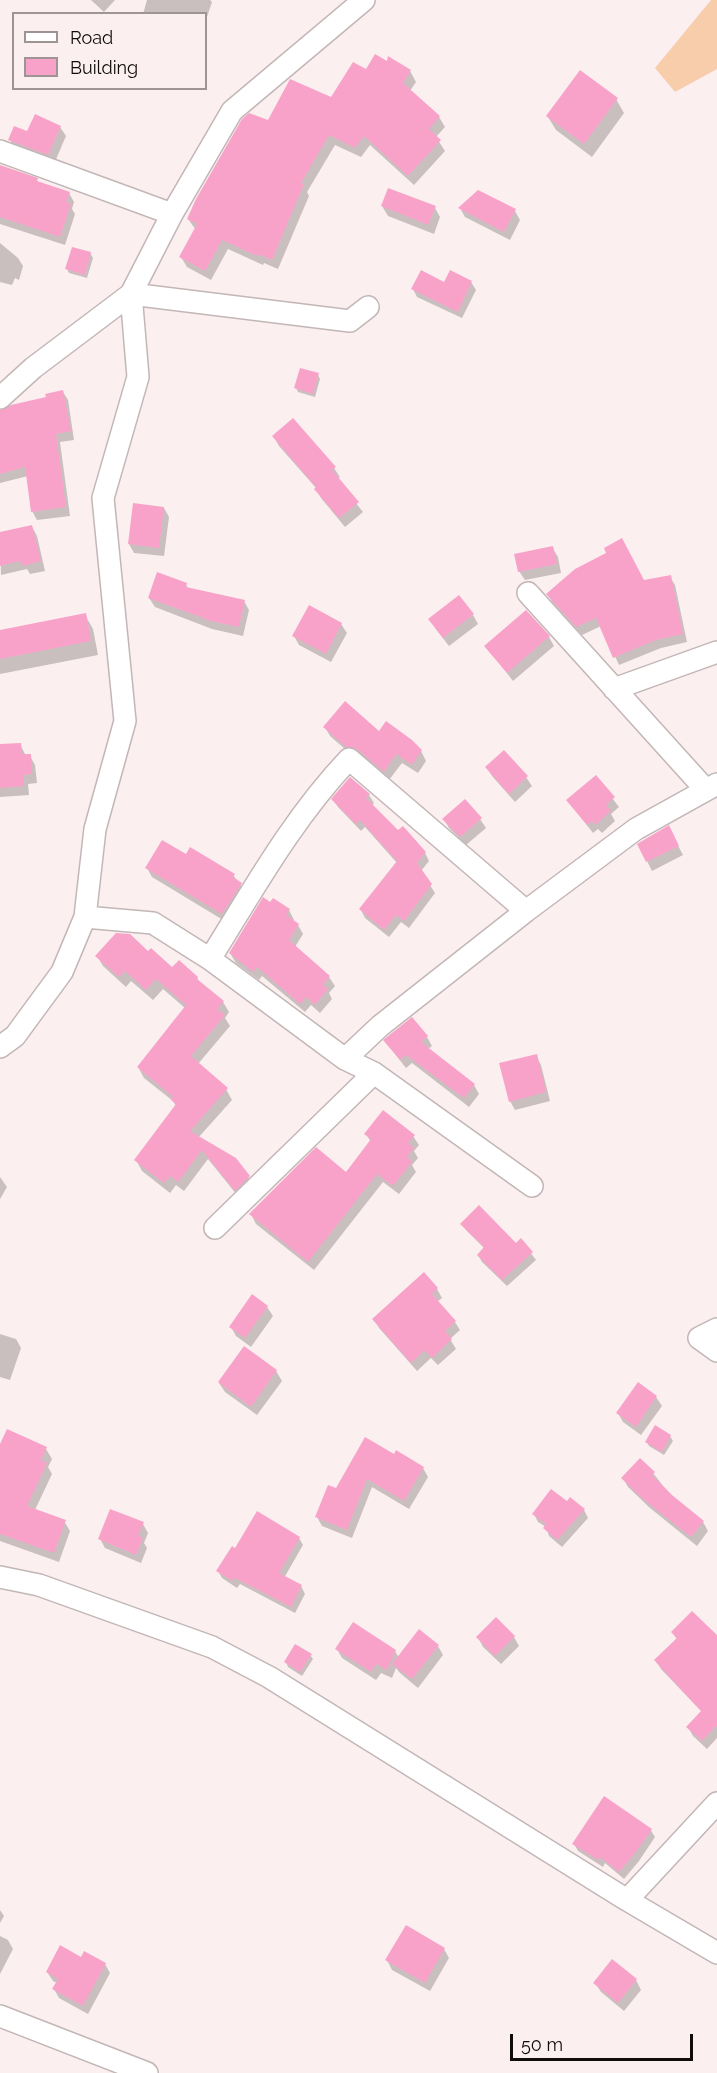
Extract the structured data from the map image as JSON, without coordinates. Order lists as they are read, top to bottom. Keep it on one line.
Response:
{"legend":["Road","Building"],"scale_bar":"50 m"}
